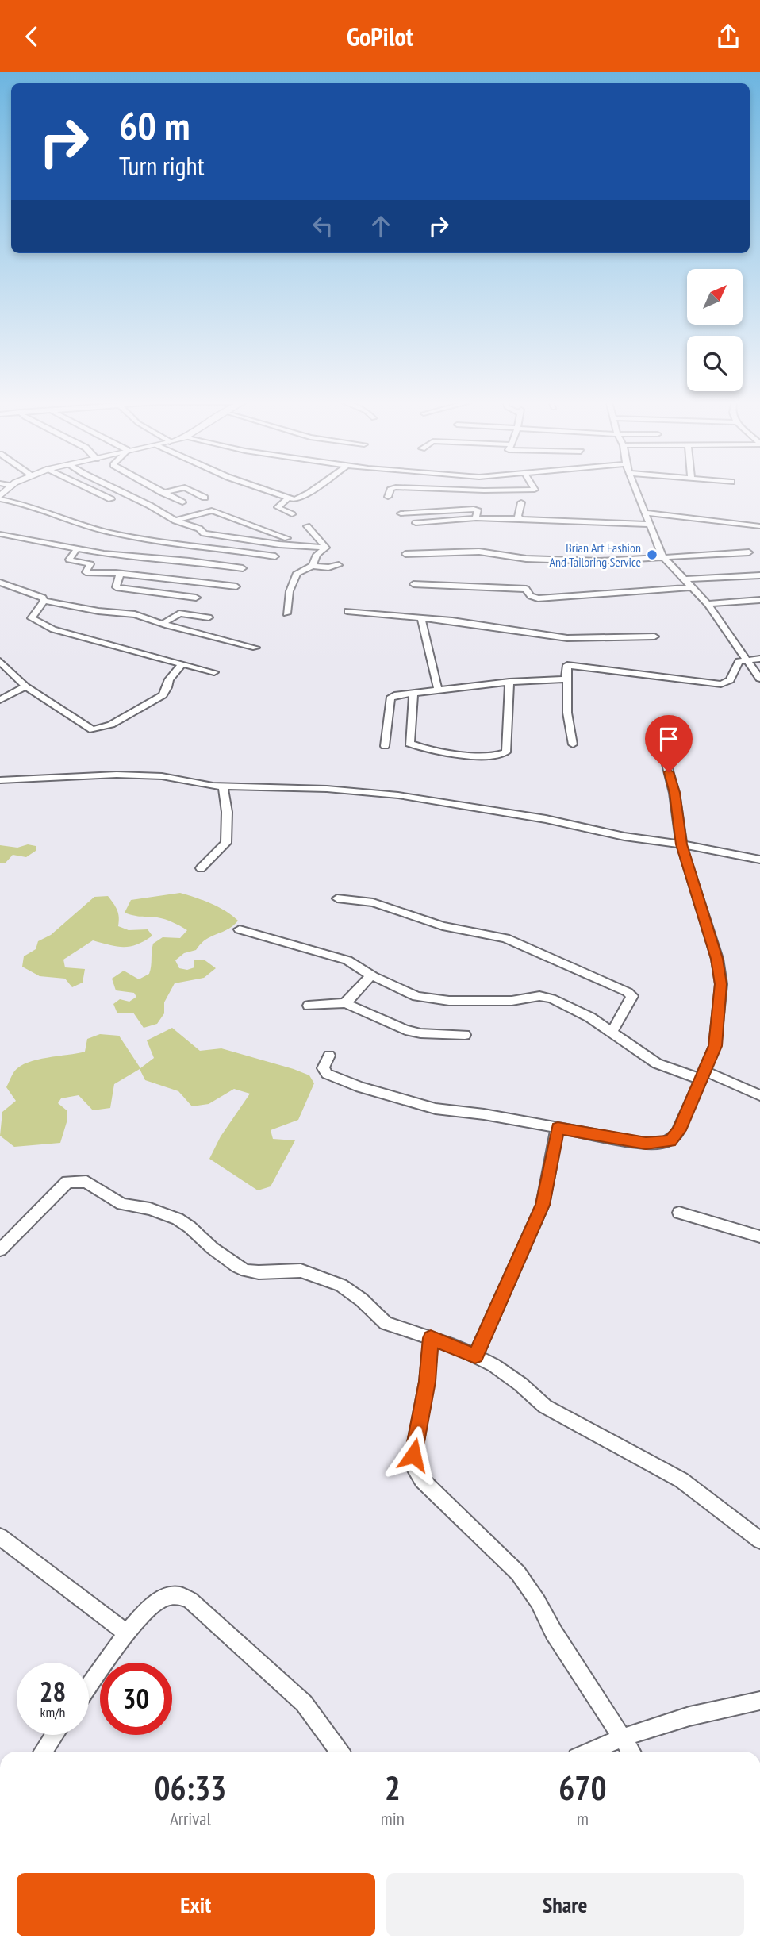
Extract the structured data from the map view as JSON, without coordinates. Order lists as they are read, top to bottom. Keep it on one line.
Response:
{"places":["Brian Art Fashion And Tailoring Service"],"north":"top right","page":{"header":"GoPilot","turn":["60 m","Turn right"],"speed":"28 km/h","limit":"30","eta":["06:33","Arrival","2","min","670","m"],"buttons":["Exit","Share"]}}
